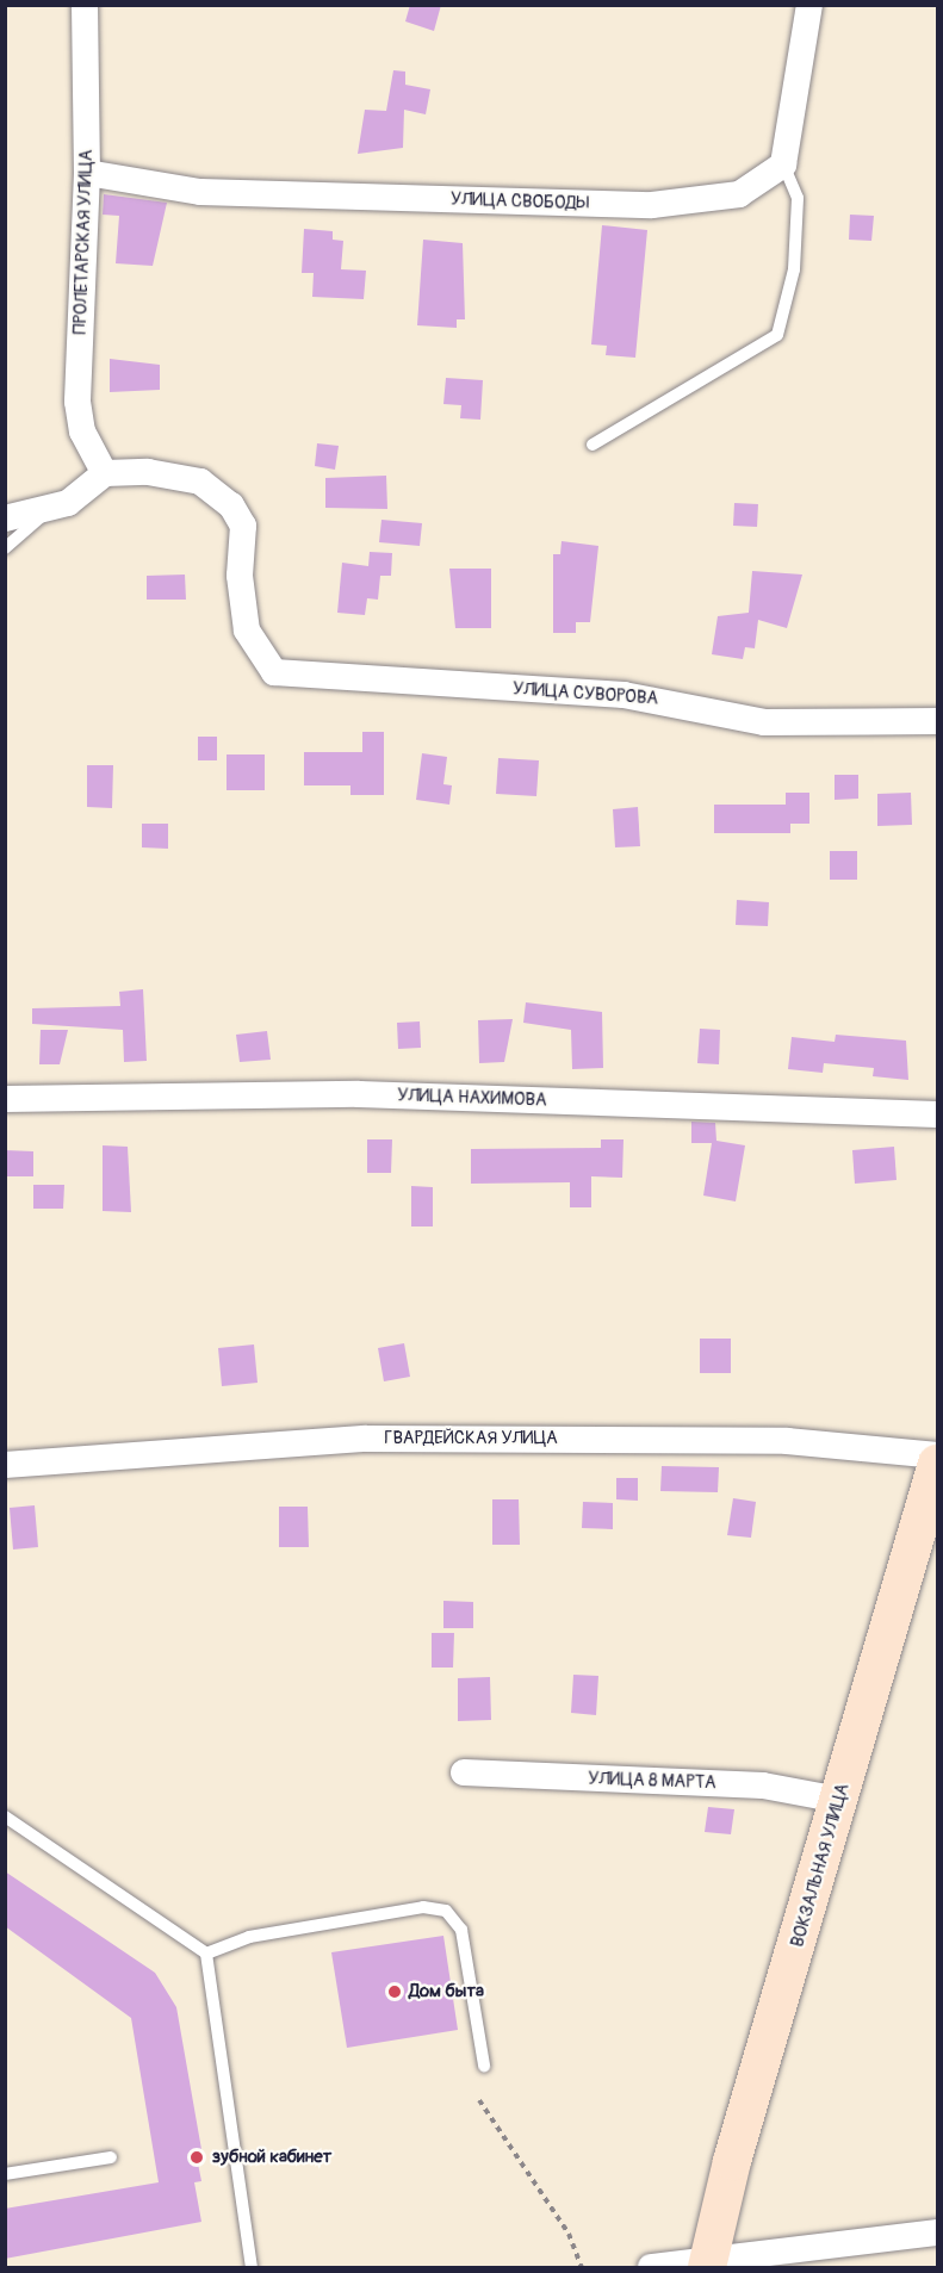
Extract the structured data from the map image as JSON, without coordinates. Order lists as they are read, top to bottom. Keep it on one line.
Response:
{"streets":{"main road":["ВОКЗАЛЬНАЯ УЛИЦА"],"street":["УЛИЦА СВОБОДЫ","ПРОЛЕТАРСКАЯ УЛИЦА","УЛИЦА СУВОРОВА","УЛИЦА НАХИМОВА","ГВАРДЕЙСКАЯ УЛИЦА","УЛИЦА 8 МАРТА"]},"crossings":[["УЛИЦА СВОБОДЫ","ПРОЛЕТАРСКАЯ УЛИЦА"],["ПРОЛЕТАРСКАЯ УЛИЦА","УЛИЦА СУВОРОВА"],["УЛИЦА 8 МАРТА","ВОКЗАЛЬНАЯ УЛИЦА"]],"places":["Дом быта","зубной кабинет"]}
